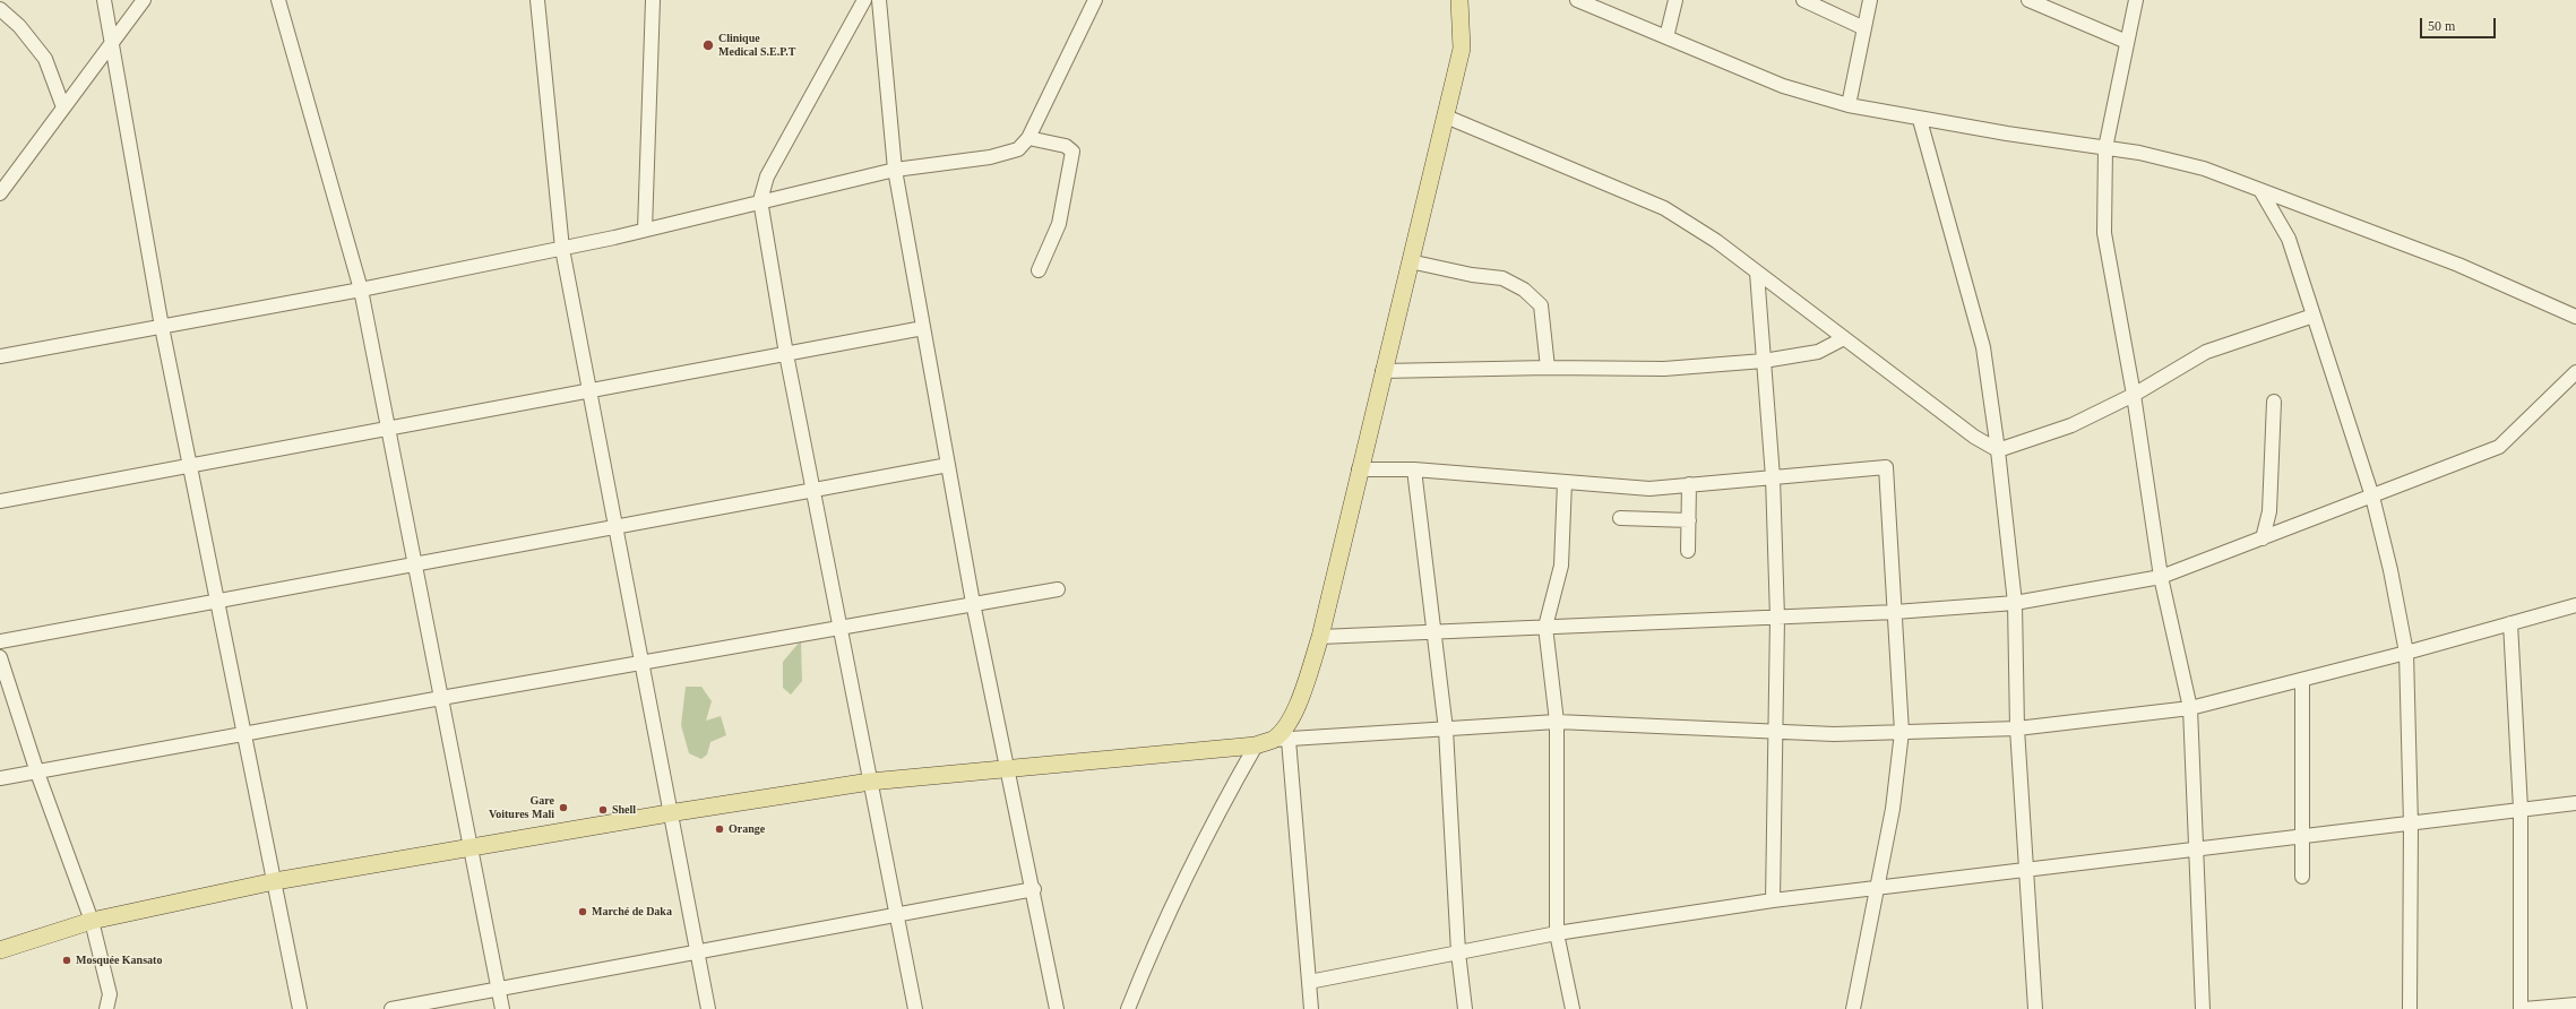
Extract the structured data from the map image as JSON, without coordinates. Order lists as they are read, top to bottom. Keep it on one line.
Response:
{"places":["Clinique Medical S.E.P.T","Gare Voitures Mali","Shell","Orange","Marché de Daka","Mosquée Kansato"],"scale_bar":"50 m"}
